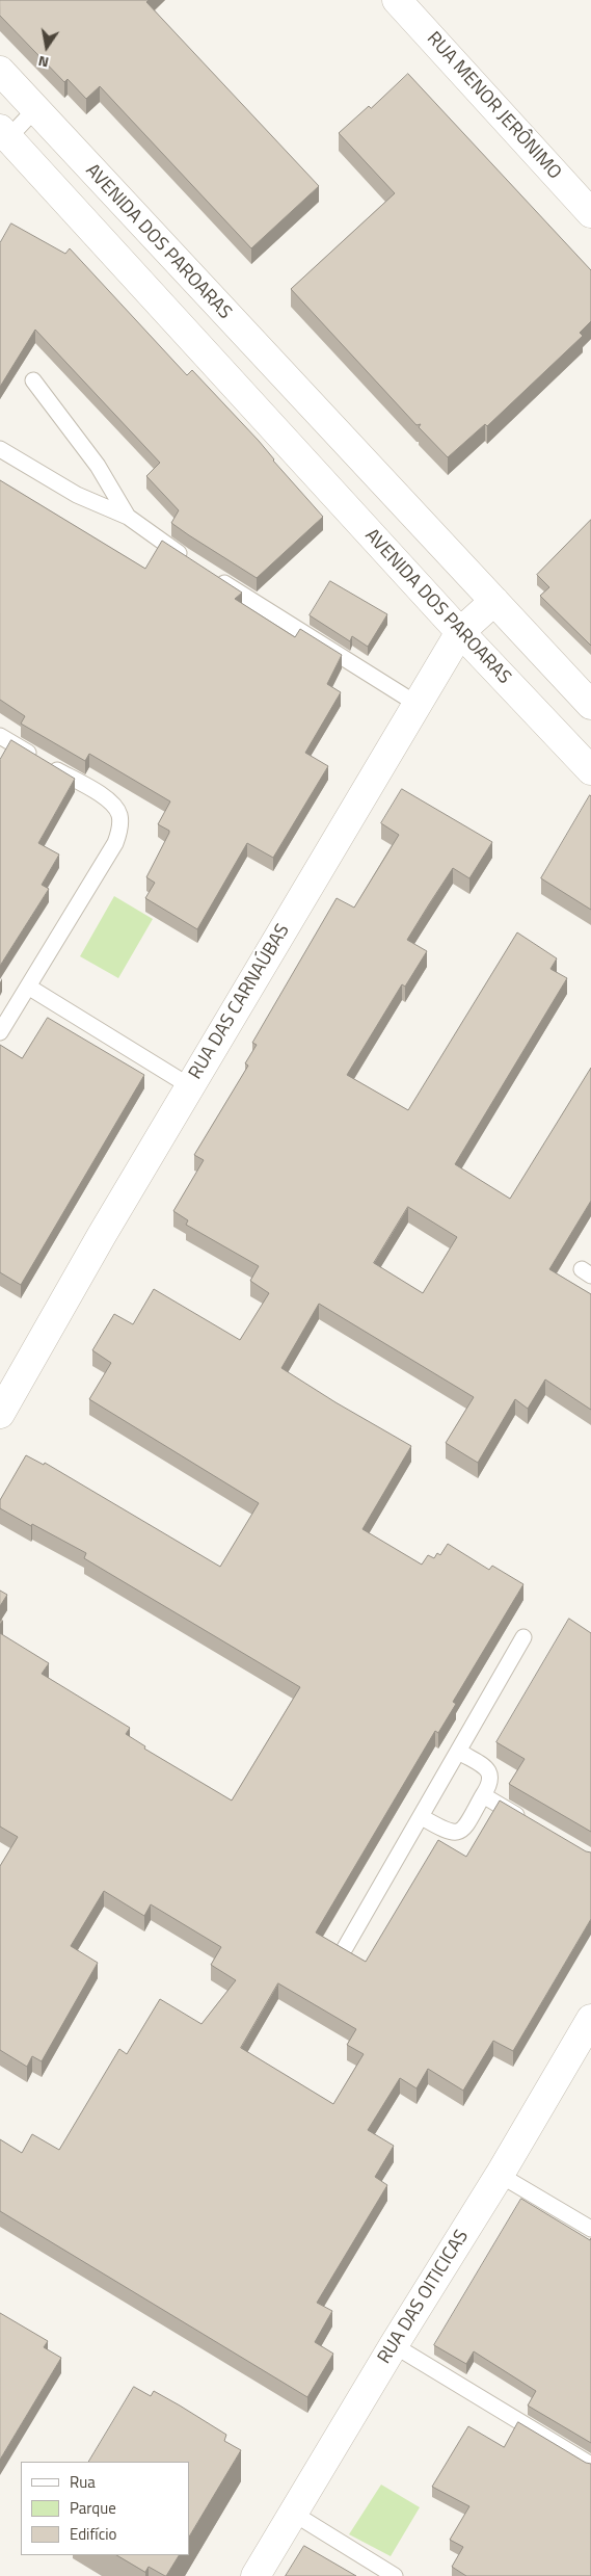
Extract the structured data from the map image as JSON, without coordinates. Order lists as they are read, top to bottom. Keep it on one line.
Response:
{"streets":{"street":["RUA MENOR JERÔNIMO","AVENIDA DOS PAROARAS","RUA DAS CARNAÚBAS","RUA DAS OITICICAS"]},"crossings":[["AVENIDA DOS PAROARAS","RUA DAS CARNAÚBAS"]],"legend":["Rua","Parque","Edifício"],"north":"bottom"}
